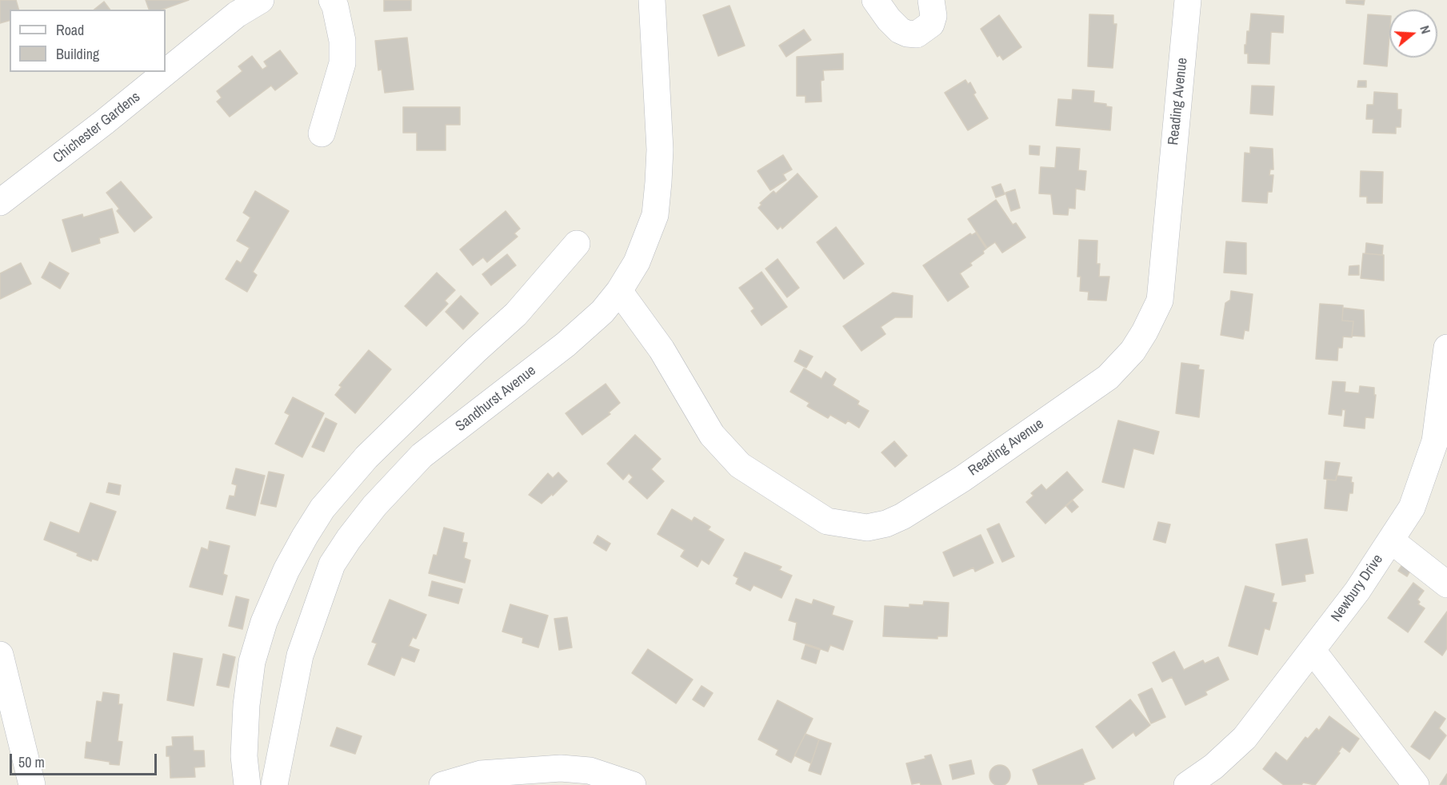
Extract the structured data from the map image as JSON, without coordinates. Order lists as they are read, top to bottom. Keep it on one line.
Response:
{"streets":{"street":["Reading Avenue","Chichester Gardens","Sandhurst Avenue","Newbury Drive"]},"crossings":[["Reading Avenue","Sandhurst Avenue"]],"legend":["Road","Building"],"scale_bar":"50 m","north":"right"}
